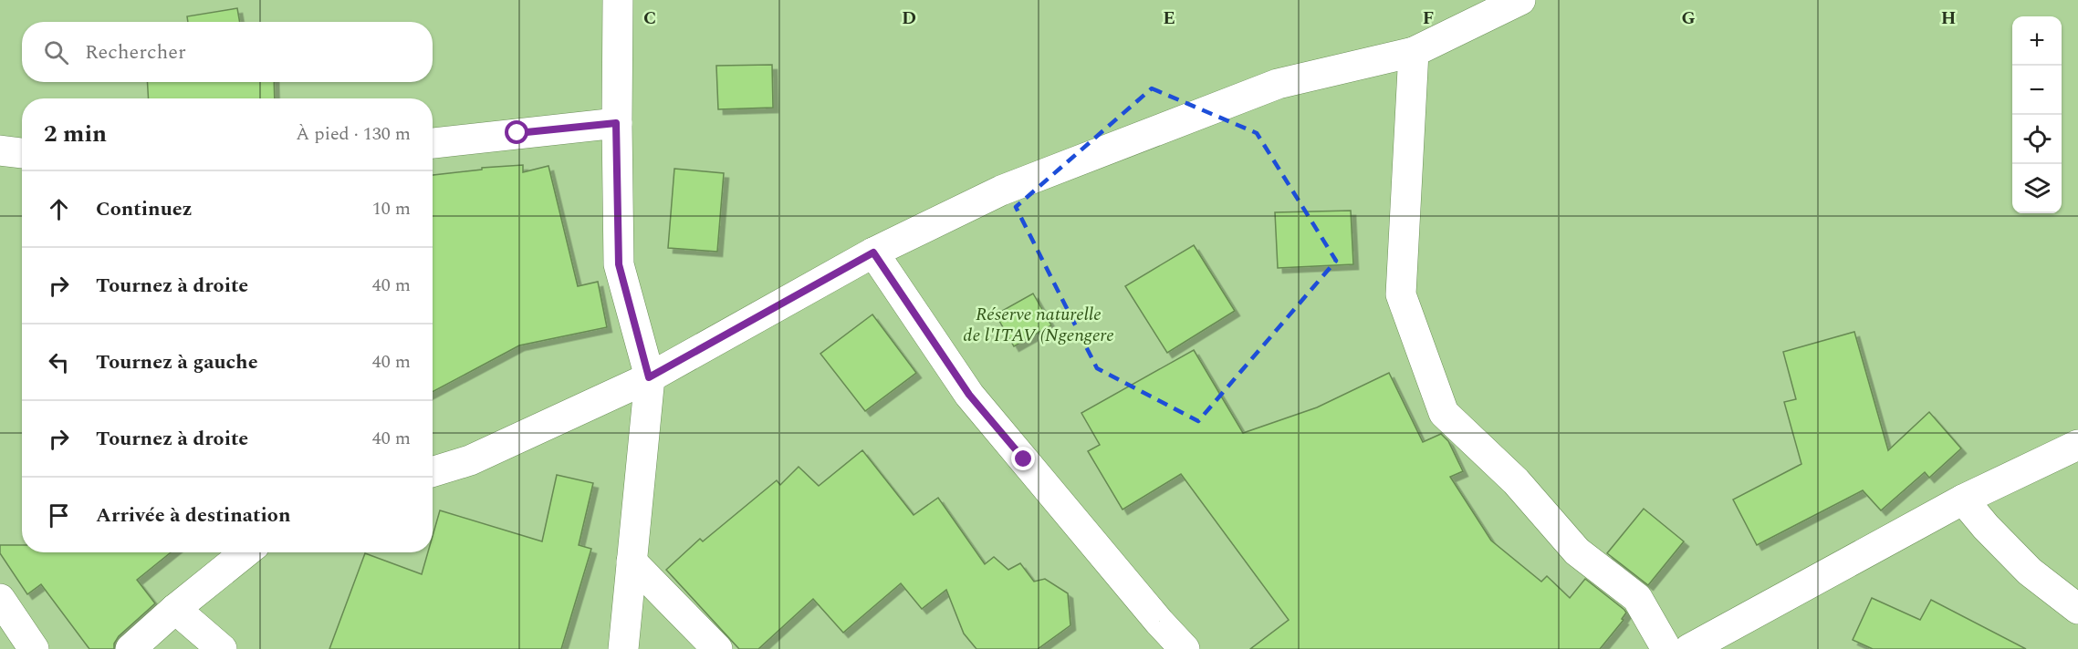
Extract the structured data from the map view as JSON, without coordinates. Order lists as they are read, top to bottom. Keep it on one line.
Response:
{"parks":["Réserve naturelle de l'ITAV (Ngengere"],"page":{"map_buttons":["+","−"],"search":"Rechercher","heading":["2 min","À pied · 130 m"],"list":[["Continuez","10 m"],["Tournez à droite","40 m"],["Tournez à gauche","40 m"],["Tournez à droite","40 m"],"Arrivée à destination"]},"grid":{"columns":["C","D","E","F","G","H"]}}
